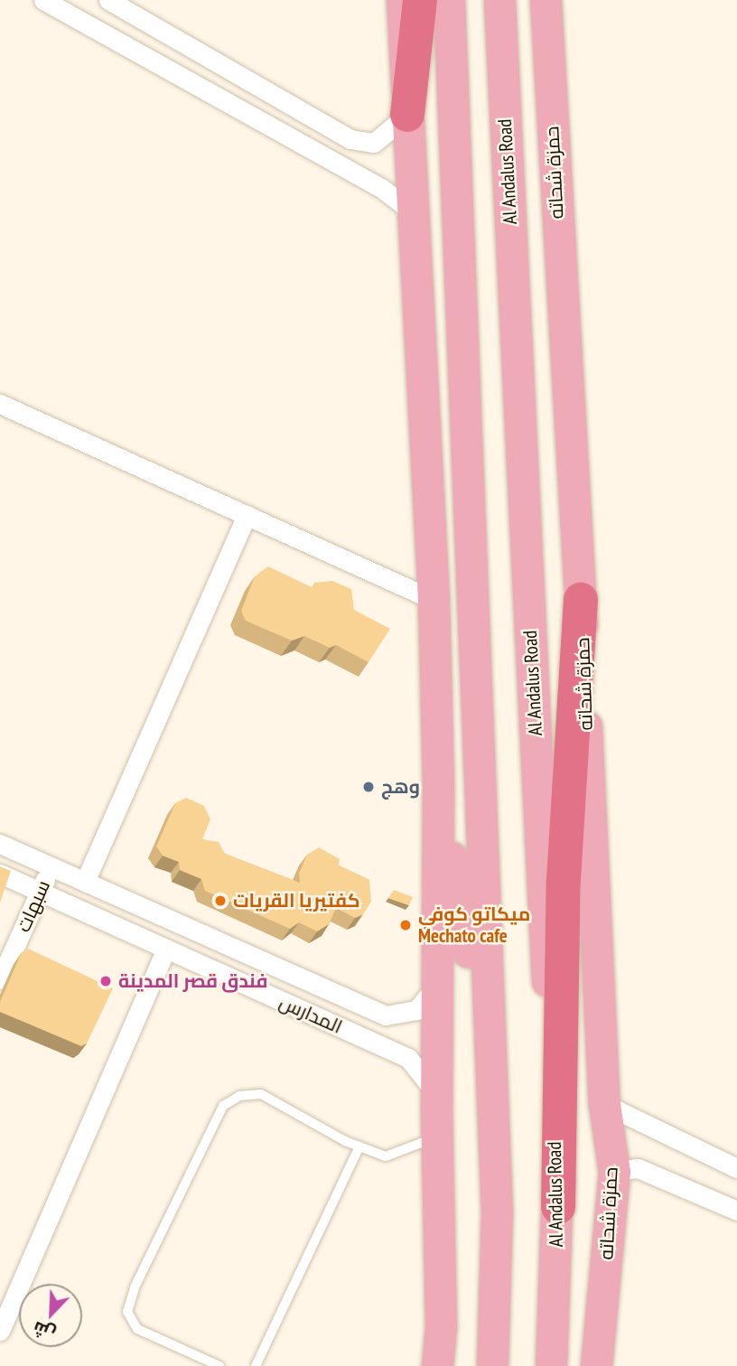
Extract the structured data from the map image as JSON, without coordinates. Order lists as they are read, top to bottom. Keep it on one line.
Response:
{"streets":{"main road":["Al Andalus Road","حمزة شحاته"],"street":["سبهات","المدارس"]},"crossings":[["سبهات","المدارس"]],"places":["وهج","كفتيريا القريات","ميكاتو كوفي Mechato cafe","فندق قصر المدينة"],"north":"bottom left"}
